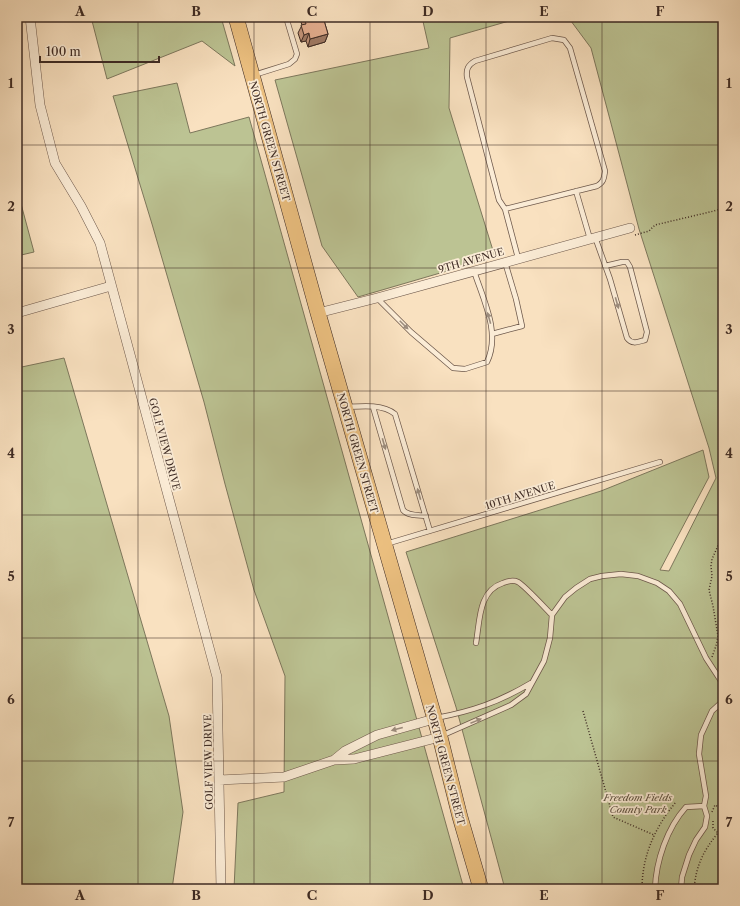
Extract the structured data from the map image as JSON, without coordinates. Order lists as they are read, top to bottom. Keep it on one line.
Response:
{"streets":{"main road":["NORTH GREEN STREET"],"street":["9TH AVENUE","GOLF VIEW DRIVE"],"lane":["10TH AVENUE"]},"crossings":[["NORTH GREEN STREET","9TH AVENUE"],["NORTH GREEN STREET","10TH AVENUE"]],"parks":["Freedom Fields County Park"],"scale_bar":"100 m","grid":{"columns":["A","B","C","D","E","F"],"rows":["1","2","3","4","5","6","7"]}}
